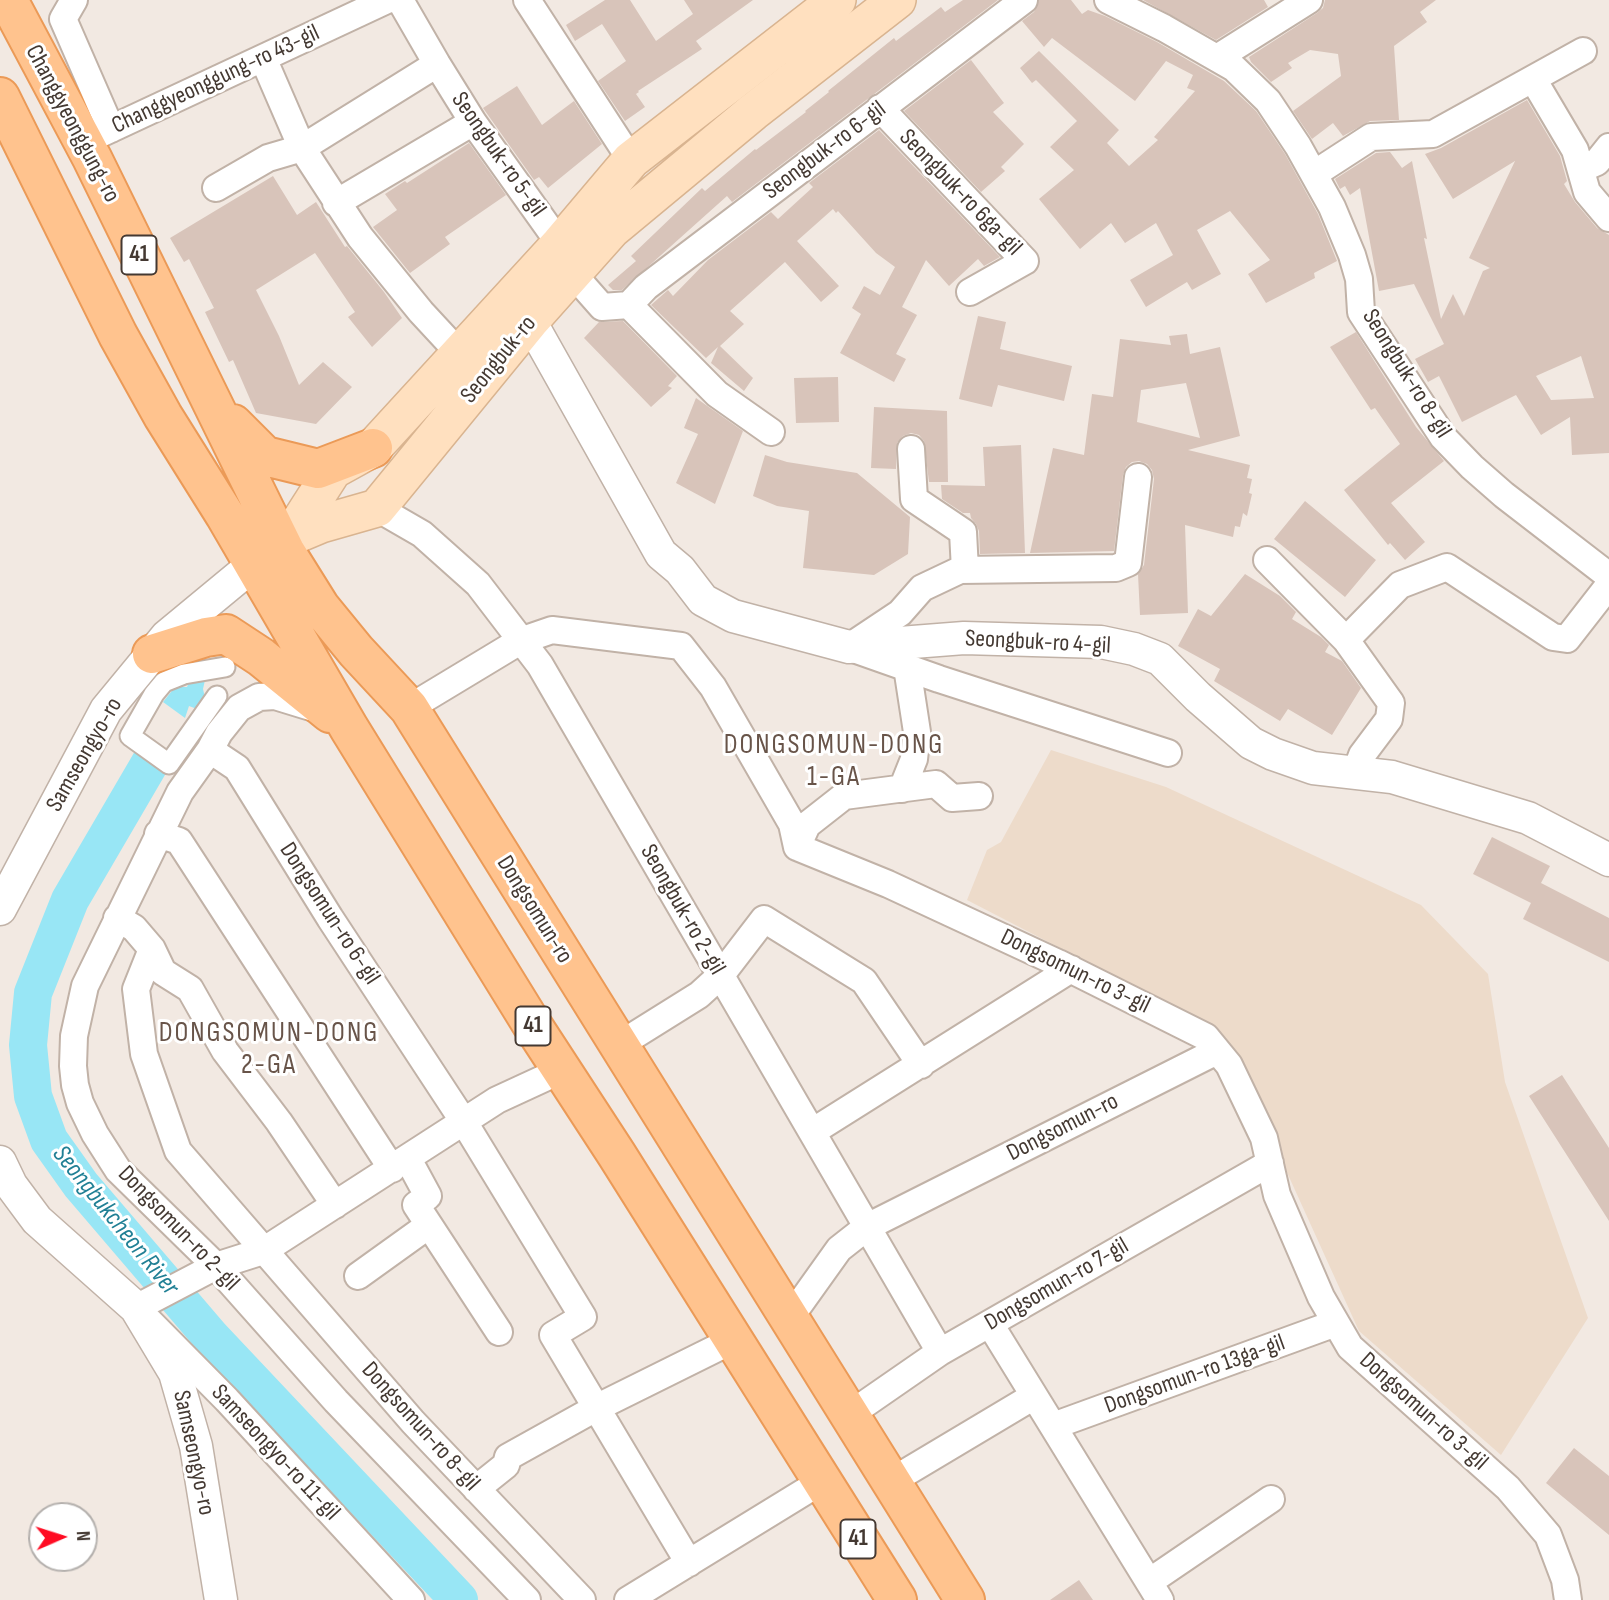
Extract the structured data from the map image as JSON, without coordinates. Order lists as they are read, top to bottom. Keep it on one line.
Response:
{"streets":{"main road":["Changgyeonggung-ro","41","Seongbuk-ro","Dongsomun-ro"],"street":["Changgyeonggung-ro 43-gil","Seongbuk-ro 6-gil","Seongbuk-ro 5-gil","Seongbuk-ro 6ga-gil","Seongbuk-ro 8-gil","Seongbuk-ro 4-gil","Samseongyo-ro","Seongbuk-ro 2-gil","Dongsomun-ro 6-gil","Dongsomun-ro 3-gil","Dongsomun-ro 2-gil","Dongsomun-ro 7-gil","Dongsomun-ro 13ga-gil","Dongsomun-ro 8-gil","Samseongyo-ro 11-gil"]},"crossings":[["Changgyeonggung-ro 43-gil","Changgyeonggung-ro"],["Changgyeonggung-ro 43-gil","Seongbuk-ro"],["Changgyeonggung-ro","41"],["Changgyeonggung-ro","Seongbuk-ro"],["Changgyeonggung-ro","Samseongyo-ro"],["Changgyeonggung-ro","Dongsomun-ro"],["Seongbuk-ro 6-gil","Seongbuk-ro 6ga-gil"],["Seongbuk-ro 5-gil","Seongbuk-ro"],["41","Seongbuk-ro"],["41","Samseongyo-ro"],["41","Dongsomun-ro"],["41","Dongsomun-ro 2-gil"],["Seongbuk-ro","Seongbuk-ro 4-gil"],["Seongbuk-ro","Samseongyo-ro"],["Seongbuk-ro","Dongsomun-ro"],["Seongbuk-ro","Seongbuk-ro 2-gil"],["Samseongyo-ro","Dongsomun-ro"],["Samseongyo-ro","Samseongyo-ro 11-gil"],["Dongsomun-ro","Seongbuk-ro 2-gil"],["Dongsomun-ro","Dongsomun-ro 3-gil"],["Dongsomun-ro","Dongsomun-ro 7-gil"],["Seongbuk-ro 2-gil","Dongsomun-ro 7-gil"],["Dongsomun-ro 6-gil","Dongsomun-ro 2-gil"],["Dongsomun-ro 3-gil","Dongsomun-ro 7-gil"],["Dongsomun-ro 3-gil","Dongsomun-ro 13ga-gil"]],"districts":["DONGSOMUN-DONG 1-GA","DONGSOMUN-DONG 2-GA"],"water":["Seongbukcheon River"],"north":"right"}
